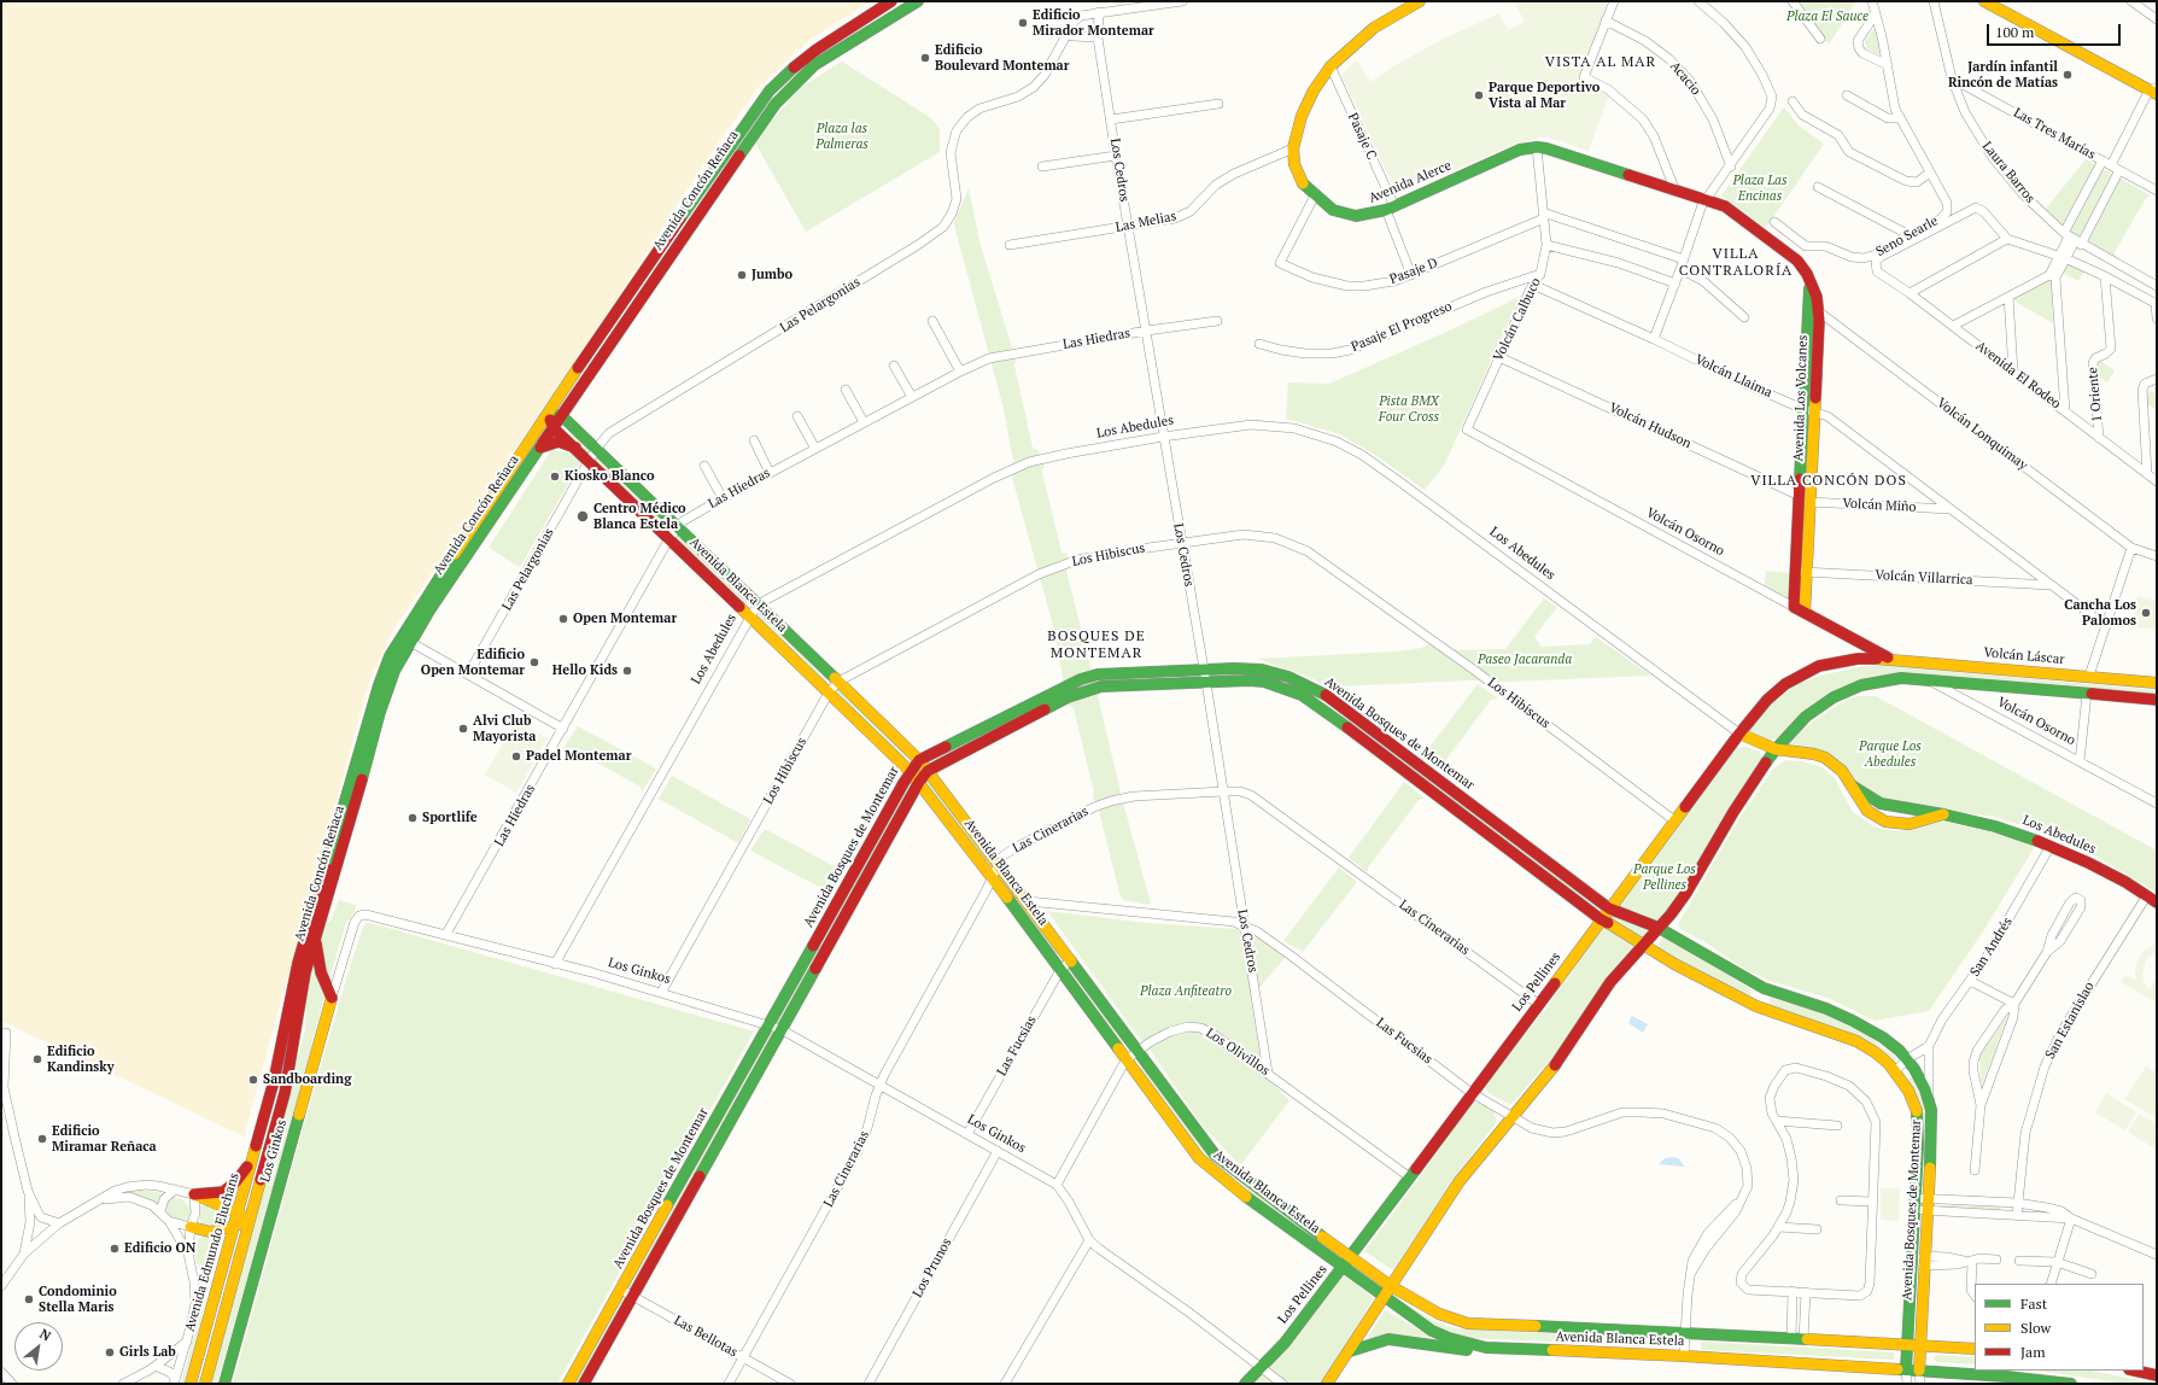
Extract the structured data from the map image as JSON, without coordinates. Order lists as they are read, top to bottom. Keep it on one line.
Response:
{"streets":{"street":["Acacio","Las Tres Marías","Pasaje C","Los Cedros","Laura Barros","Avenida Alerce","Avenida Concón Reñaca","Las Melias","Seno Searle","Pasaje D","Las Pelargonias","Volcán Calbuco","Pasaje El Progreso","Las Hiedras","Avenida El Rodeo","Volcán Llaima","1 Oriente","Avenida Los Volcanes","Volcán Hudson","Los Abedules","Volcán Lonquimay","Volcán Miño","Volcán Osorno","Los Hibiscus","Volcán Villarrica","Avenida Blanca Estela","Volcán Láscar","Avenida Bosques de Montemar","Las Cinerarias","San Andrés","Los Ginkos","Los Pellines","San Estanislao","Las Fucsias","Los Olivillos","Avenida Edmundo Eluchans","Los Prunos","Las Bellotas"]},"crossings":[["Las Tres Marías","Laura Barros"],["Pasaje C","Avenida Alerce"],["Pasaje C","Pasaje D"],["Los Cedros","Las Melias"],["Los Cedros","Las Pelargonias"],["Los Cedros","Las Hiedras"],["Los Cedros","Los Abedules"],["Los Cedros","Los Hibiscus"],["Los Cedros","Avenida Bosques de Montemar"],["Los Cedros","Las Cinerarias"],["Los Cedros","Las Fucsias"],["Los Cedros","Los Olivillos"],["Avenida Alerce","Las Melias"],["Avenida Alerce","Pasaje D"],["Avenida Alerce","Volcán Calbuco"],["Avenida Alerce","Avenida Los Volcanes"],["Avenida Concón Reñaca","Avenida Blanca Estela"],["Avenida Concón Reñaca","Avenida Edmundo Eluchans"],["Pasaje D","Volcán Calbuco"],["Las Pelargonias","Avenida Blanca Estela"],["Volcán Calbuco","Pasaje El Progreso"],["Volcán Calbuco","Volcán Llaima"],["Volcán Calbuco","Volcán Hudson"],["Volcán Calbuco","Volcán Osorno"],["Las Hiedras","Avenida Blanca Estela"],["Las Hiedras","Los Ginkos"],["Avenida El Rodeo","1 Oriente"],["Volcán Llaima","Avenida Los Volcanes"],["Volcán Llaima","Volcán Miño"],["Volcán Llaima","Volcán Villarrica"],["Avenida Los Volcanes","Volcán Hudson"],["Avenida Los Volcanes","Volcán Lonquimay"],["Avenida Los Volcanes","Volcán Miño"],["Avenida Los Volcanes","Volcán Osorno"],["Avenida Los Volcanes","Volcán Villarrica"],["Los Abedules","Avenida Blanca Estela"],["Los Abedules","San Andrés"],["Los Abedules","Los Ginkos"],["Los Abedules","Los Pellines"],["Los Abedules","San Estanislao"],["Volcán Osorno","Volcán Láscar"],["Volcán Osorno","Los Pellines"],["Los Hibiscus","Avenida Blanca Estela"],["Los Hibiscus","Los Ginkos"],["Los Hibiscus","Los Pellines"],["Avenida Blanca Estela","Avenida Bosques de Montemar"],["Avenida Blanca Estela","Las Cinerarias"],["Avenida Blanca Estela","Los Pellines"],["Avenida Blanca Estela","Las Fucsias"],["Avenida Blanca Estela","Los Olivillos"],["Volcán Láscar","Los Pellines"],["Avenida Bosques de Montemar","San Andrés"],["Avenida Bosques de Montemar","Los Ginkos"],["Avenida Bosques de Montemar","Los Pellines"],["Avenida Bosques de Montemar","Las Bellotas"],["Las Cinerarias","Los Ginkos"],["Las Cinerarias","Los Pellines"],["Las Cinerarias","Las Bellotas"],["Los Ginkos","Los Pellines"],["Los Ginkos","Las Fucsias"],["Los Ginkos","Los Olivillos"],["Los Ginkos","Los Prunos"],["Los Pellines","Las Fucsias"],["Los Pellines","Los Olivillos"]],"districts":["VISTA AL MAR","VILLA CONTRALORÍA","VILLA CONCÓN DOS","BOSQUES DE MONTEMAR"],"parks":["Plaza El Sauce","Plaza las Palmeras","Plaza Las Encinas","Pista BMX Four Cross","Paseo Jacaranda","Parque Los Abedules","Parque Los Pellines","Plaza Anfiteatro"],"places":["Edificio Mirador Montemar","Edificio Boulevard Montemar","Jardín infantil Rincón de Matías","Parque Deportivo Vista al Mar","Jumbo","Kiosko Blanco","Centro Médico Blanca Estela","Cancha Los Palomos","Open Montemar","Edificio Open Montemar","Hello Kids","Alvi Club Mayorista","Padel Montemar","Sportlife","Edificio Kandinsky","Sandboarding","Edificio Miramar Reñaca","Edificio ON","Condominio Stella Maris","Girls Lab"],"legend":["Fast","Slow","Jam"],"scale_bar":"100 m","north":"top right"}
